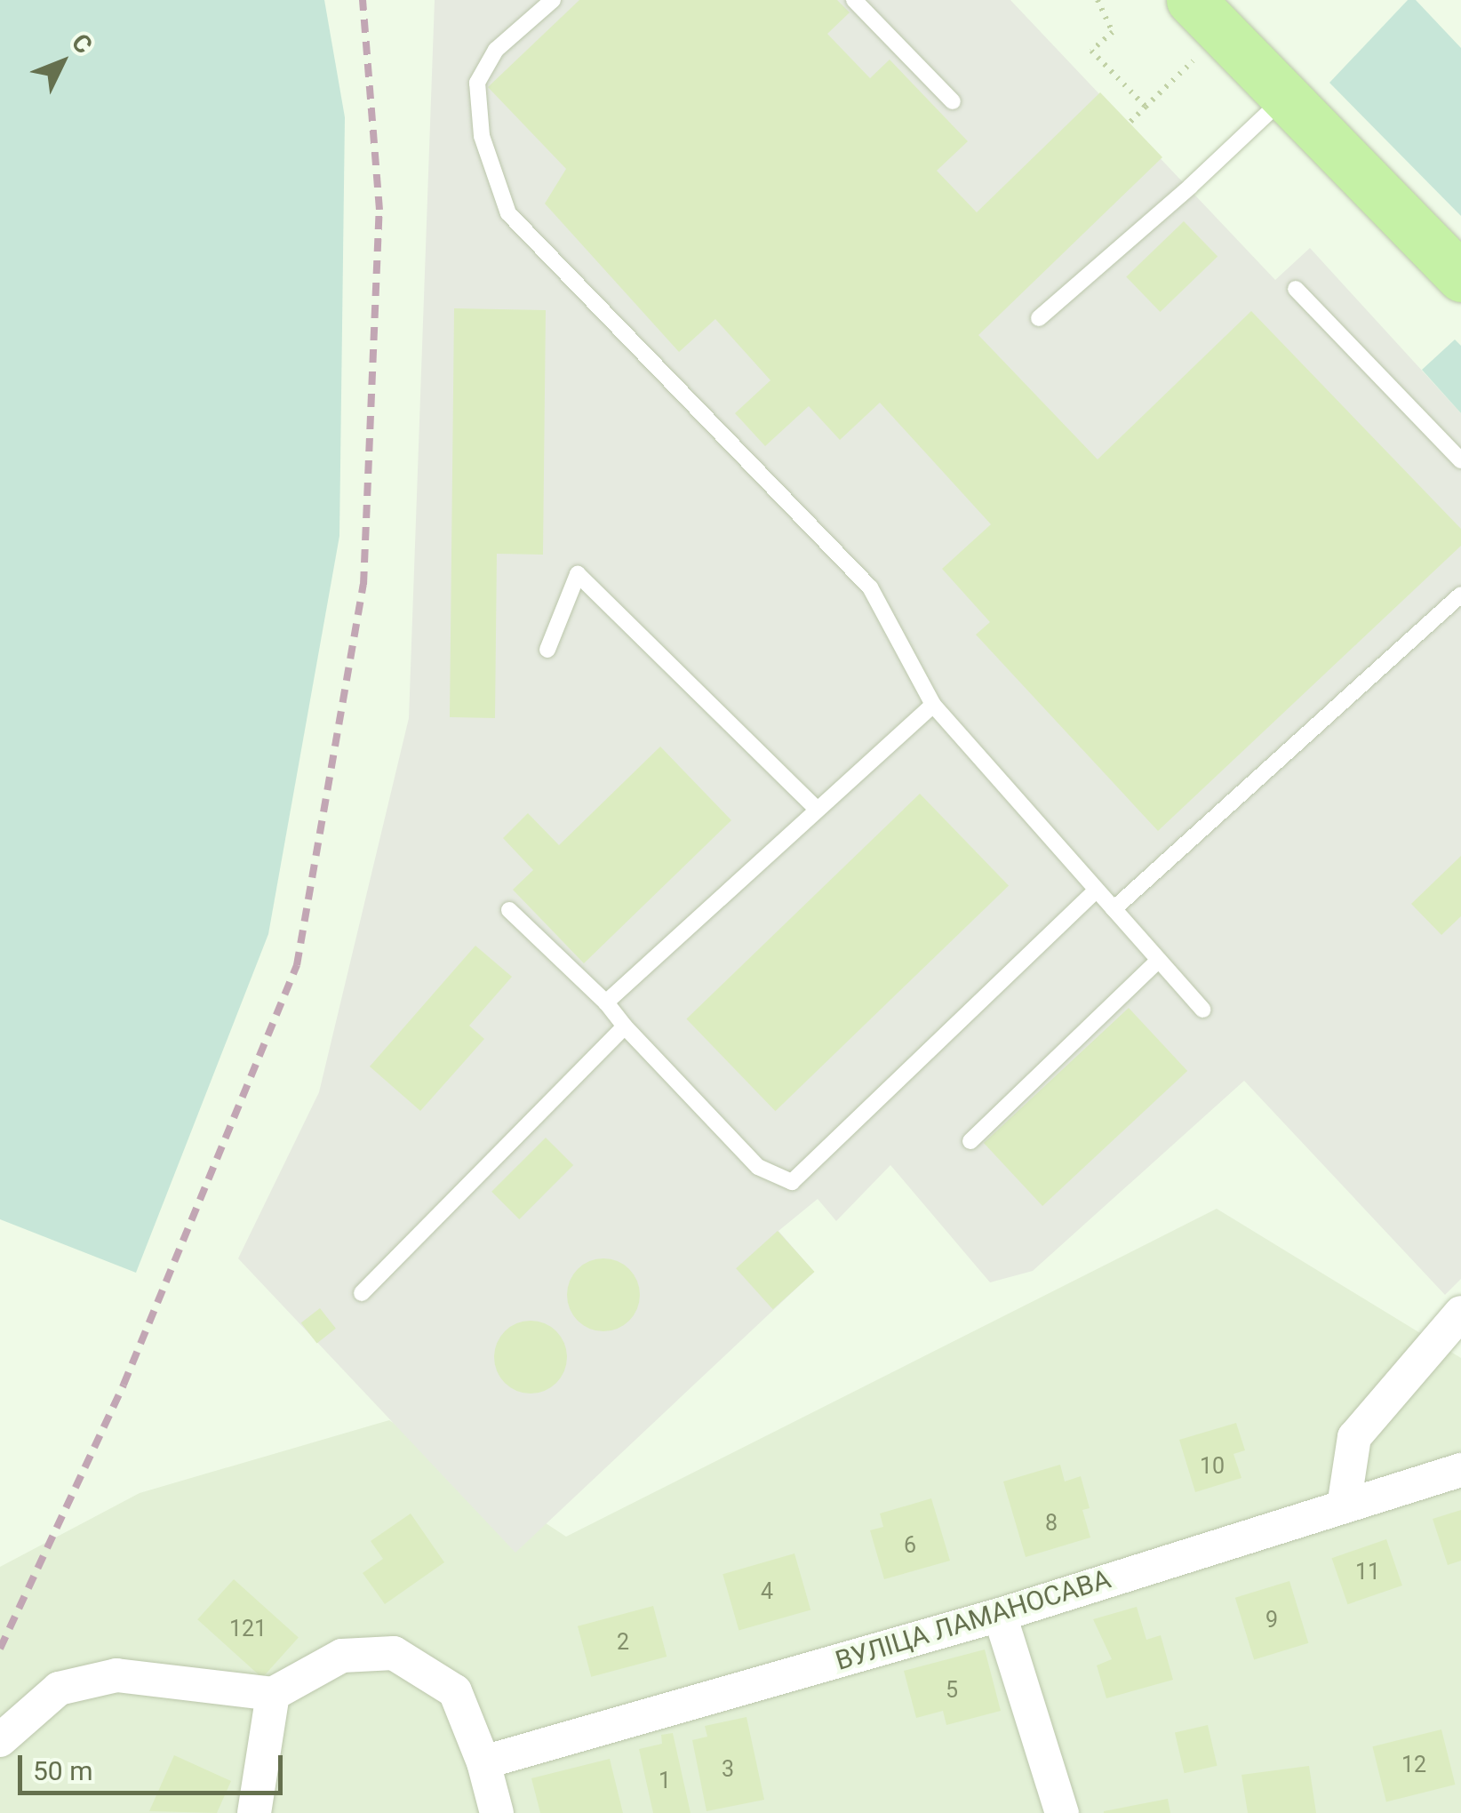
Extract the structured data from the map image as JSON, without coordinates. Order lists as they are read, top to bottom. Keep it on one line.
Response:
{"streets":{"street":["ВУЛІЦА ЛАМАНОСАВА"]},"house_numbers":["10","8","6","11","4","9","121","2","5","12","3","1"],"scale_bar":"50 m","north":"top right"}
